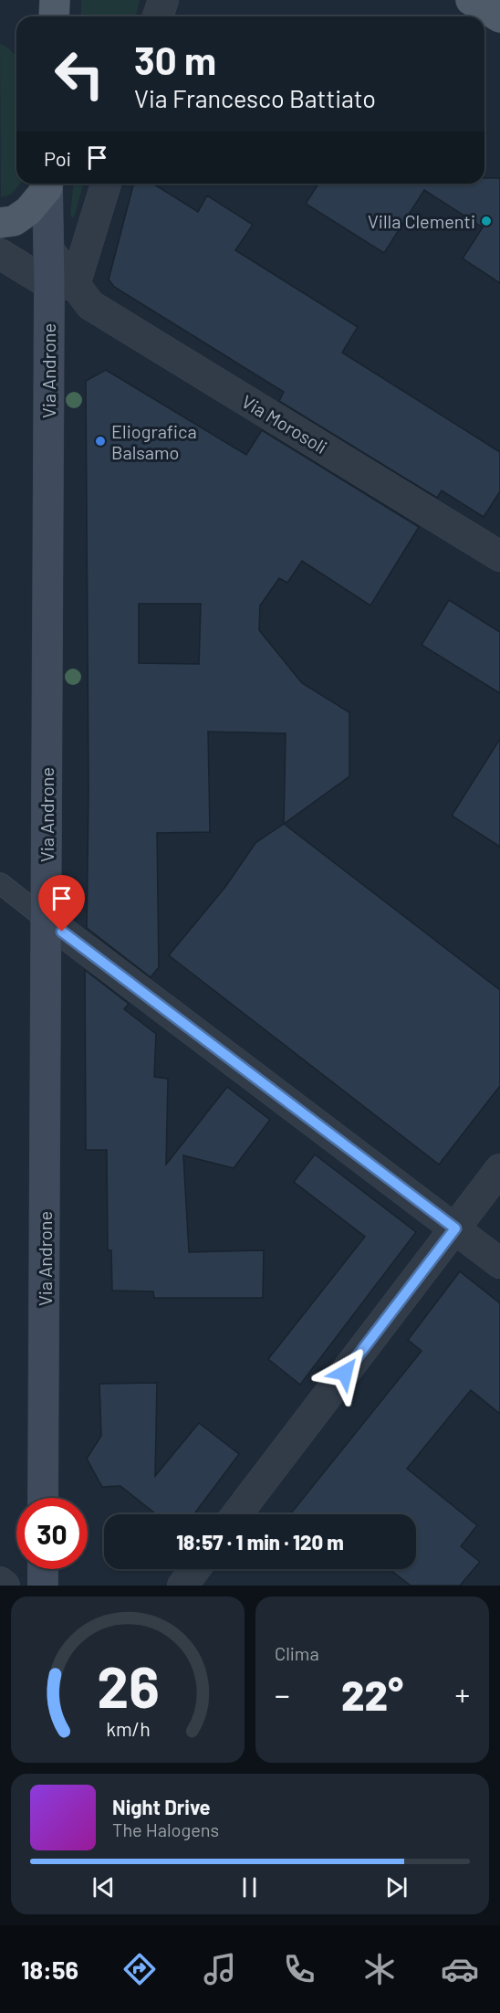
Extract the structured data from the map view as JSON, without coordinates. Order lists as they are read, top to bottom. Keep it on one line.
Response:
{"streets":{"main road":["Via Androne"],"street":["Via Morosoli"]},"crossings":[["Via Androne","Via Morosoli"]],"places":["Villa Clementi","Eliografica Balsamo"],"page":{"turn":["30 m","Via Francesco Battiato"],"then":"Poi","limit":"30","trip":"18:57 · 1 min · 120 m","tile":"Clima","heat":["−","22°","+"],"song":["Night Drive","The Halogens"],"tabs":"18:56","gauge":["26","km/h"]}}
